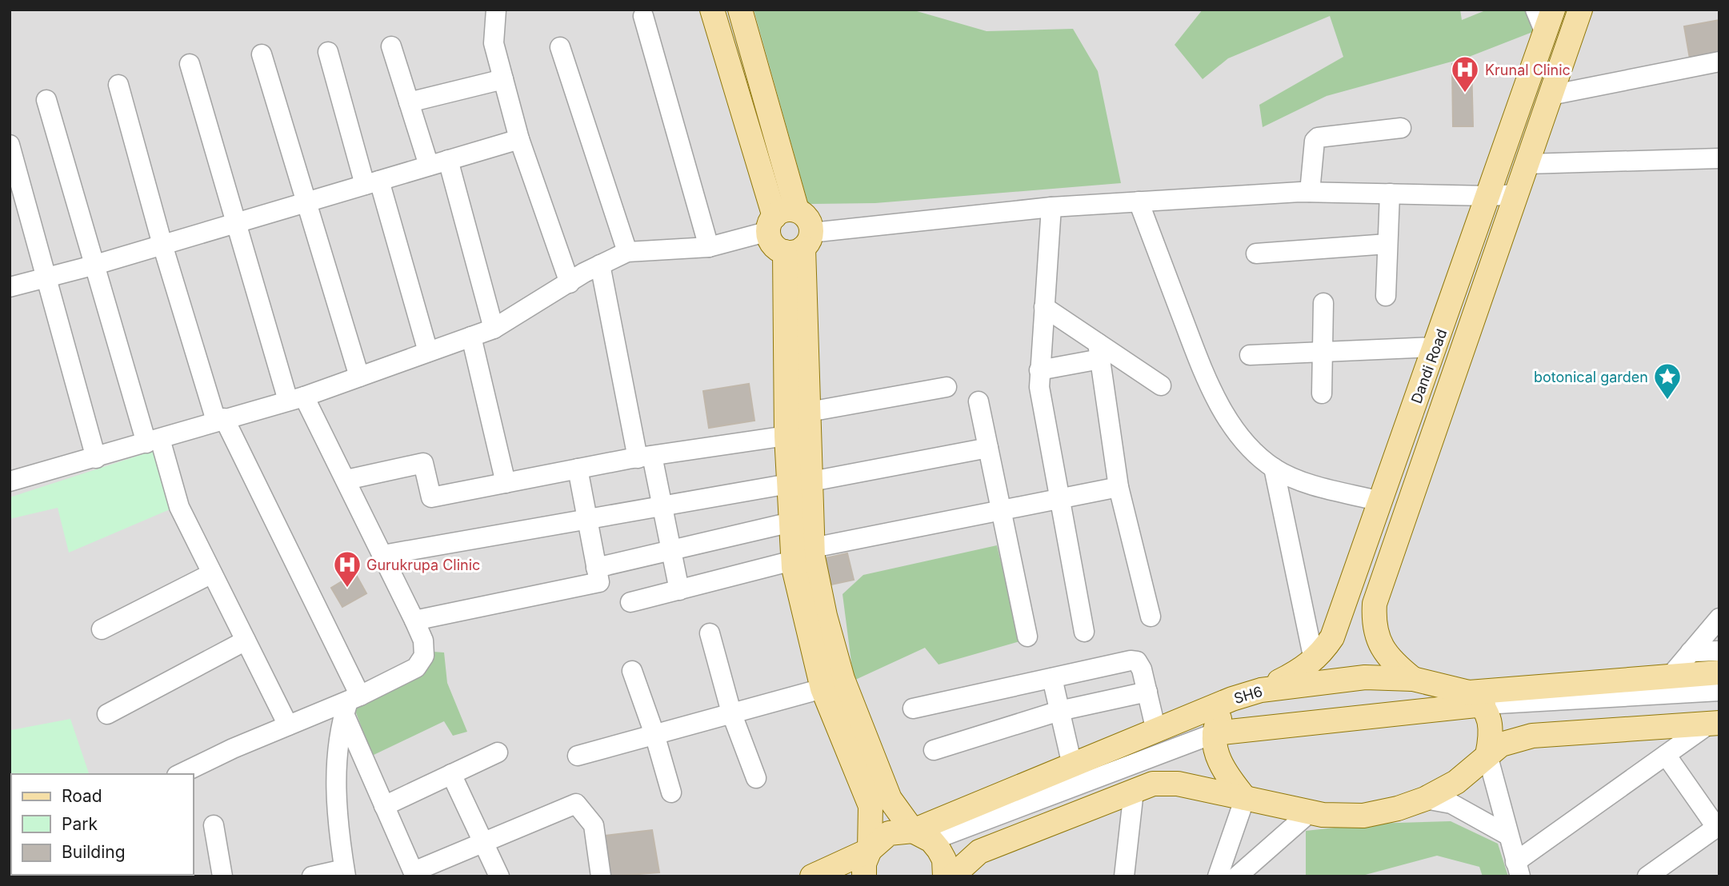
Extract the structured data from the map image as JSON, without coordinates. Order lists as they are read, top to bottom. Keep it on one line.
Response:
{"streets":{"main road":["Dandi Road","SH6"]},"crossings":[["Dandi Road","SH6"]],"places":{"hospital":["Krunal Clinic","Gurukrupa Clinic"],"place":["botonical garden"]},"legend":["Road","Park","Building"]}
